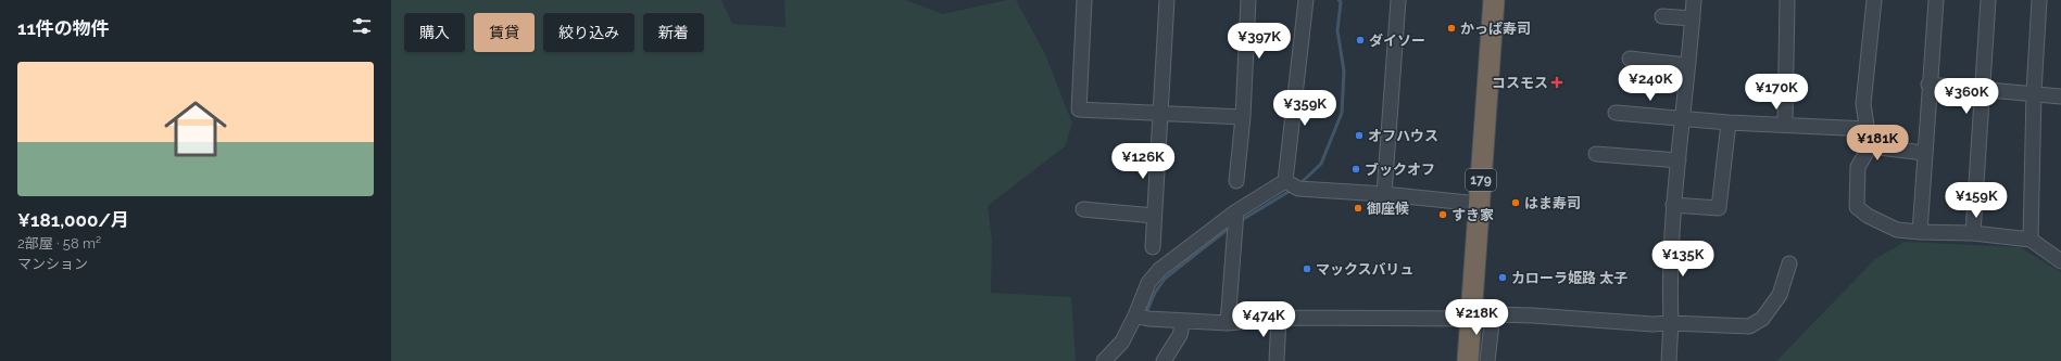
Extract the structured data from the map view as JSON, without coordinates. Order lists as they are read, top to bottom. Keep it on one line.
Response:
{"streets":{"highway":["179"]},"places":{"other":["かっぱ寿司","ダイソー","オフハウス","ブックオフ","はま寿司","御座候","すき家","マックスバリュ","カローラ姫路 太子"],"health":["コスモス"]},"page":{"heading":"11件の物件","chip":["購入","賃貸","絞り込み","新着"],"price":["¥397K","¥240K","¥170K","¥360K","¥359K","¥181K","¥126K","¥159K","¥135K","¥218K","¥474K"],"list":[{"name":"¥181,000/月","note":"2部屋 · 58 m² · マンション"}]}}
